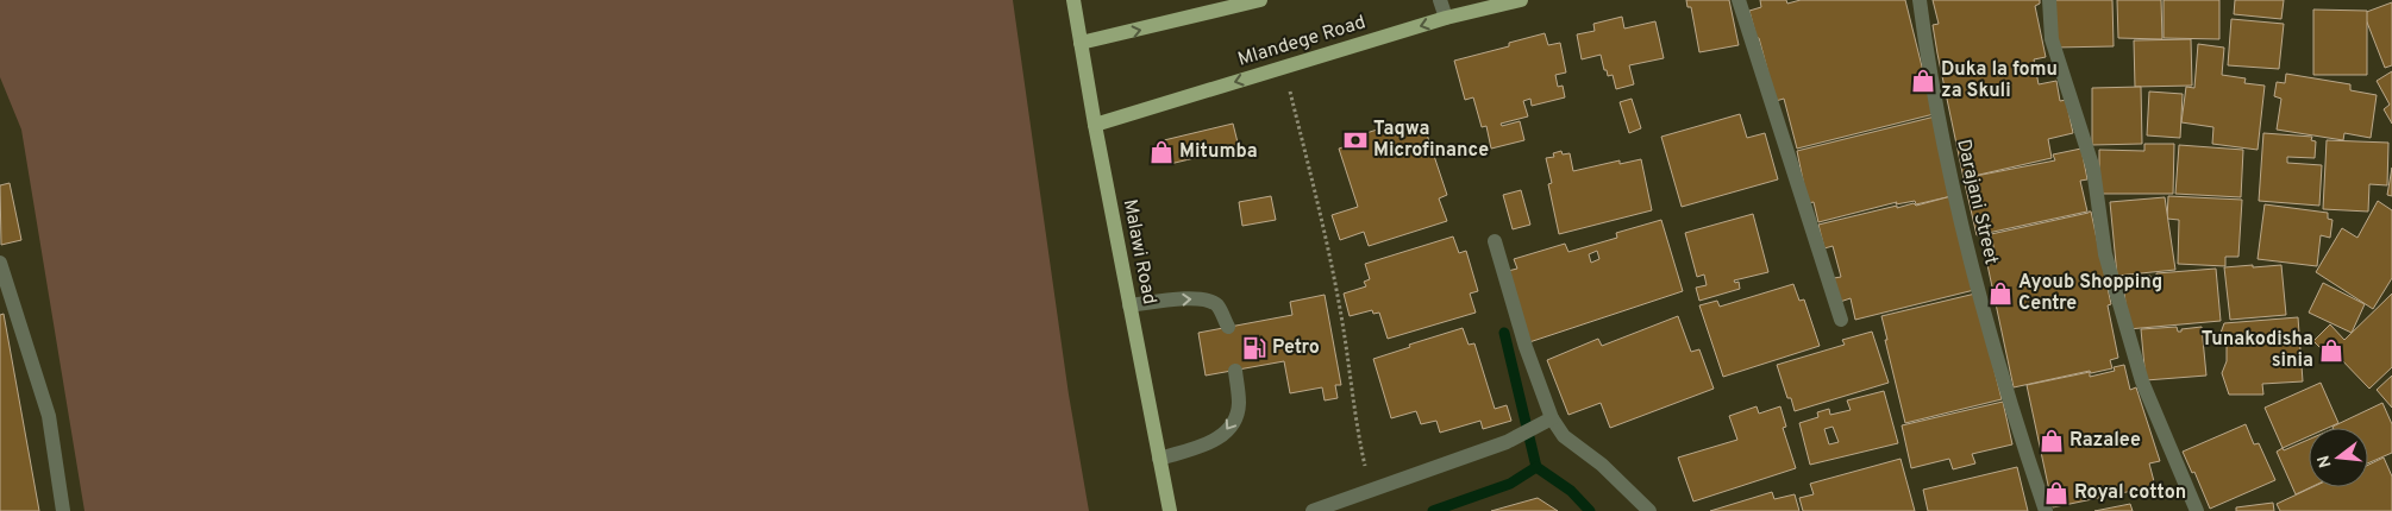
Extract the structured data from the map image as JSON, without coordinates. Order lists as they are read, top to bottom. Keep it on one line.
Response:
{"streets":{"main road":["Mlandege Road","Malawi Road"],"street":["Darajani Street"]},"crossings":[["Mlandege Road","Malawi Road"]],"places":{"shop":["Duka la fomu za Skuli","Mitumba","Ayoub Shopping Centre","Tunakodisha sinia","Razalee","Royal cotton"],"bank":["Taqwa Microfinance"],"fuel station":["Petro"]},"north":"left"}
